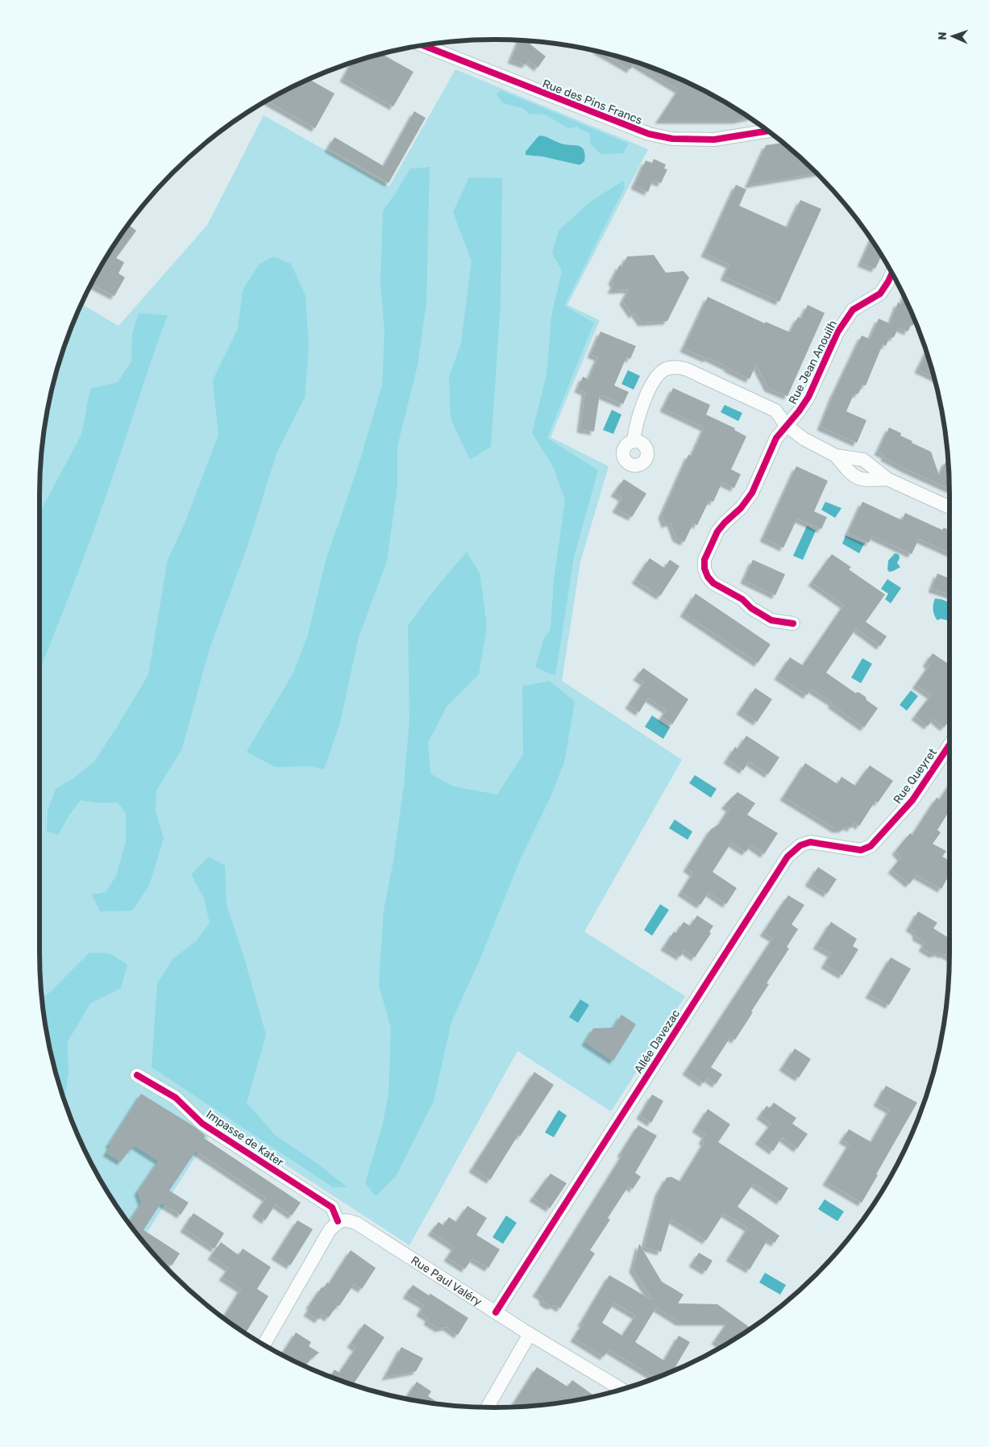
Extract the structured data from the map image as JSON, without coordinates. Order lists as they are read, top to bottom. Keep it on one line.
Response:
{"streets":{"street":["Rue des Pins Francs","Rue Jean Anouilh","Rue Queyret","Allée Davezac","Impasse de Kater","Rue Paul Valéry"]},"crossings":[["Rue Queyret","Allée Davezac"],["Allée Davezac","Rue Paul Valéry"],["Impasse de Kater","Rue Paul Valéry"]],"north":"left"}
